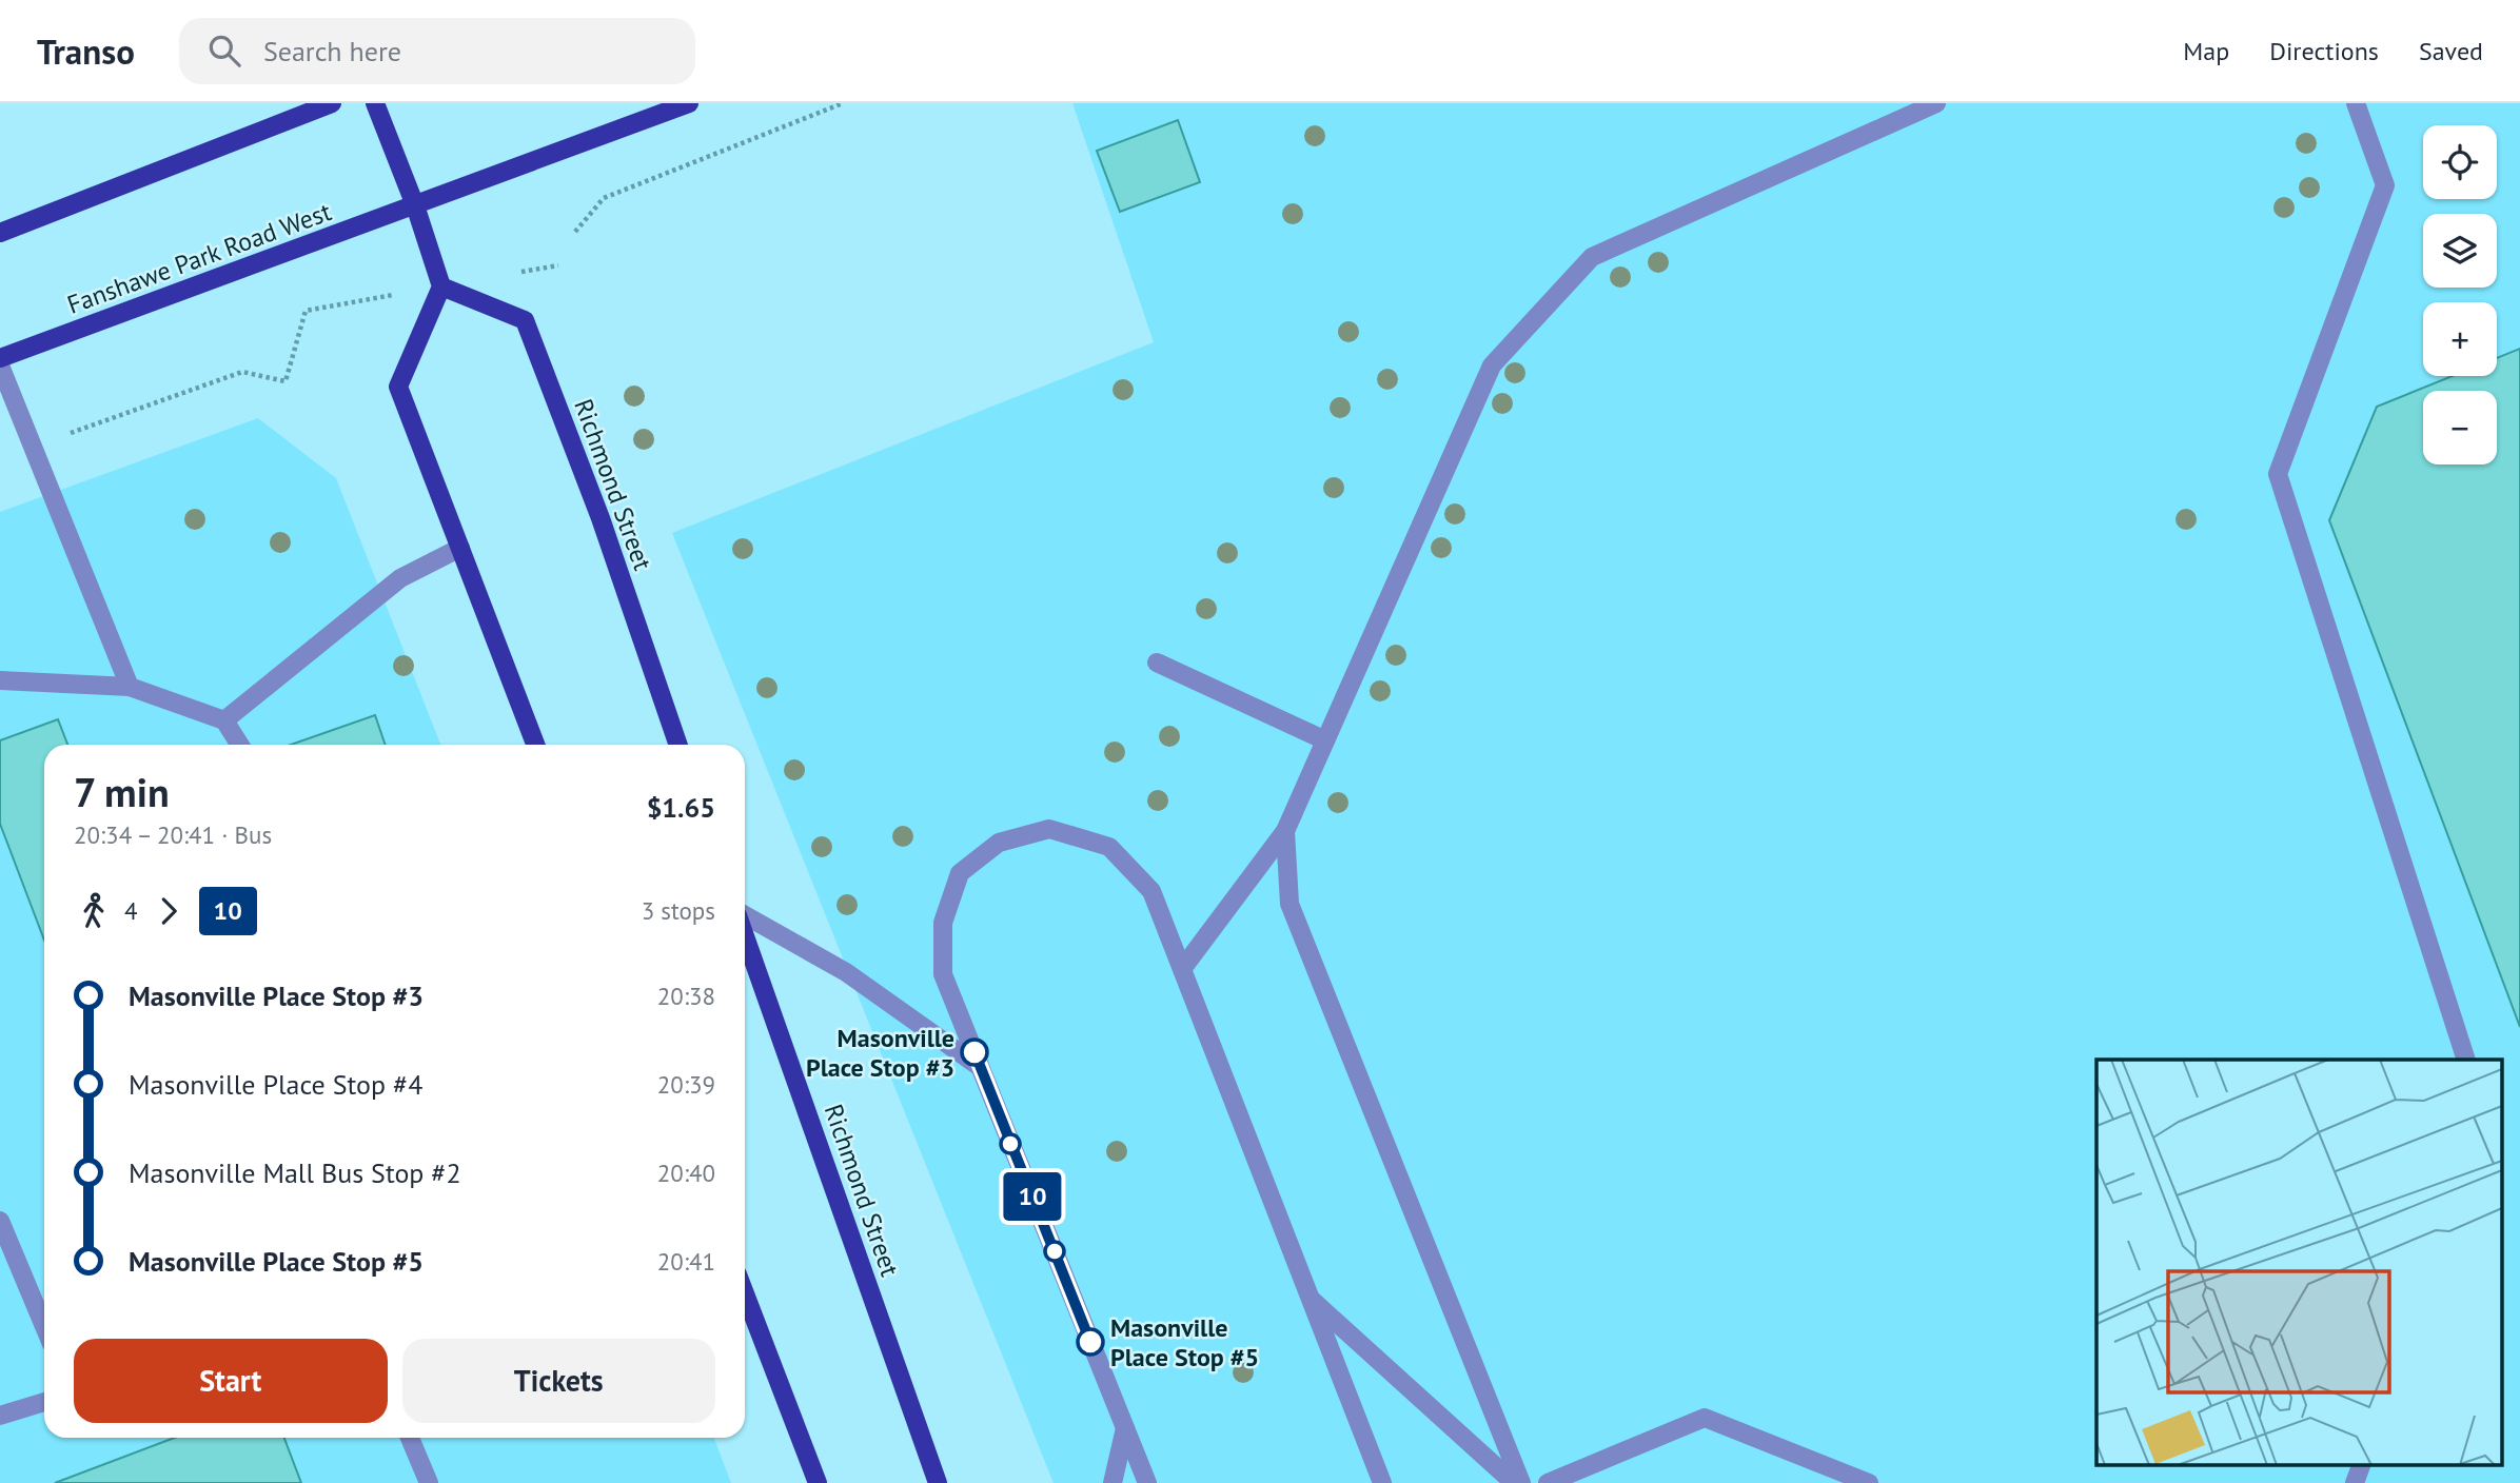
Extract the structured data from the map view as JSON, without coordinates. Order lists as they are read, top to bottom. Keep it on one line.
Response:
{"streets":{"main road":["Fanshawe Park Road West","Richmond Street"]},"places":["Masonville Place Stop #3","Masonville Place Stop #5"],"lines":["bus line 10"],"page":{"header":"Transo","search":"Search here","nav":["Map","Directions","Saved"],"on_map":"10","map_buttons":["+","−"],"heading":["7 min","20:34 – 20:41 · Bus","$1.65"],"legs":["4","10","3 stops"],"list":[{"name":"Masonville Place Stop #3","value":"20:38"},{"name":"Masonville Place Stop #4","value":"20:39"},{"name":"Masonville Mall Bus Stop #2","value":"20:40"},{"name":"Masonville Place Stop #5","value":"20:41"}],"buttons":["Start","Tickets"]}}
